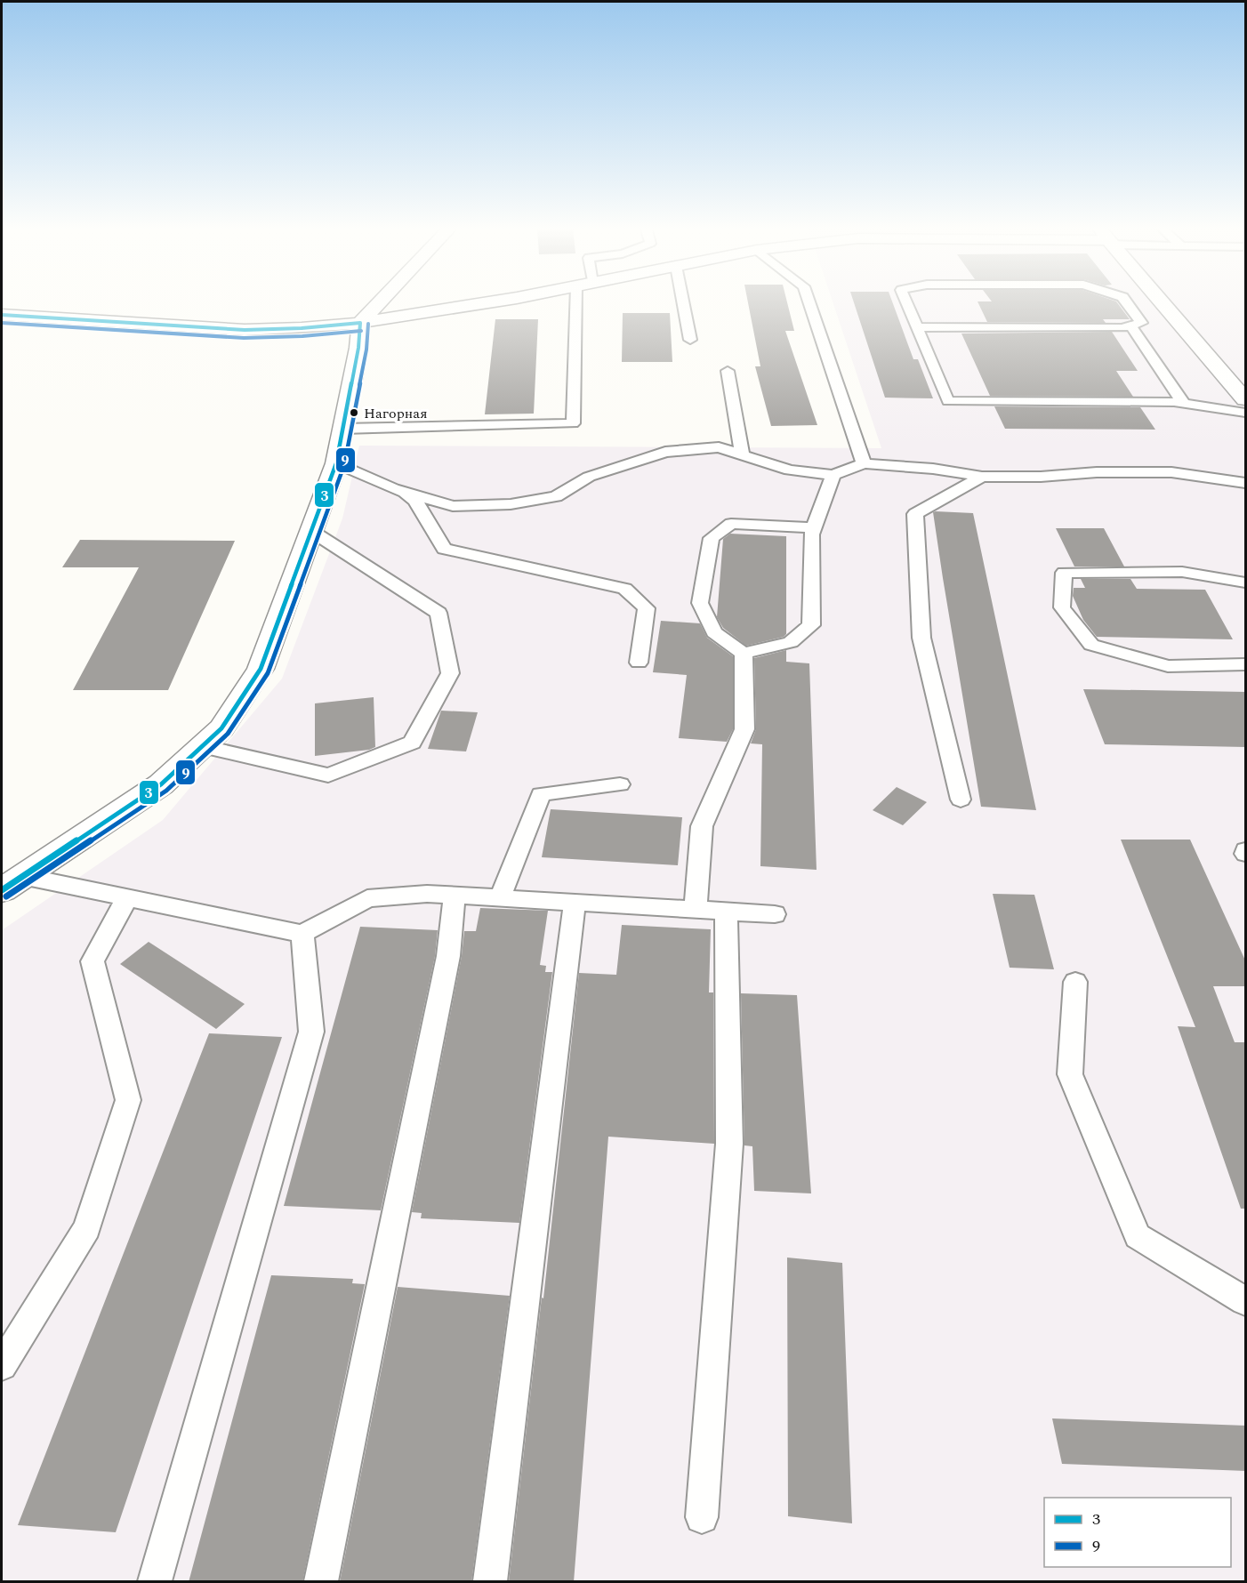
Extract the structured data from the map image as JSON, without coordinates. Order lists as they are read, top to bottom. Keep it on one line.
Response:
{"places":["Нагорная"],"lines":["transit line 3","transit line 9"],"legend":["3","9"]}
